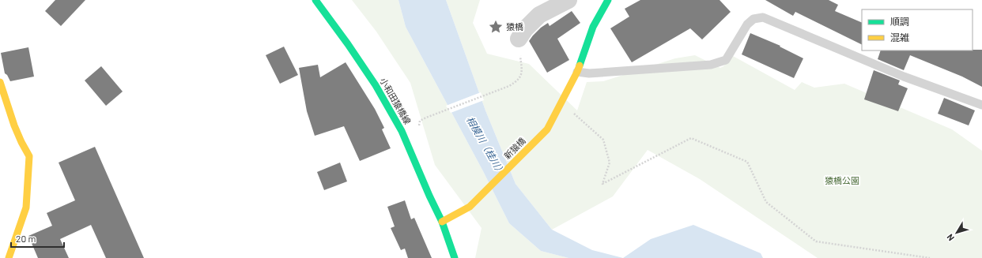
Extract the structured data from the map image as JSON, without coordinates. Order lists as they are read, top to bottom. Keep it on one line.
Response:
{"streets":{"street":["小和田猿橋線","新猿橋"]},"crossings":[["小和田猿橋線","新猿橋"]],"water":["相模川（桂川）"],"parks":["猿橋公園"],"places":{"place":["猿橋"]},"legend":["順調","混雑"],"scale_bar":"20 m","north":"bottom left"}
